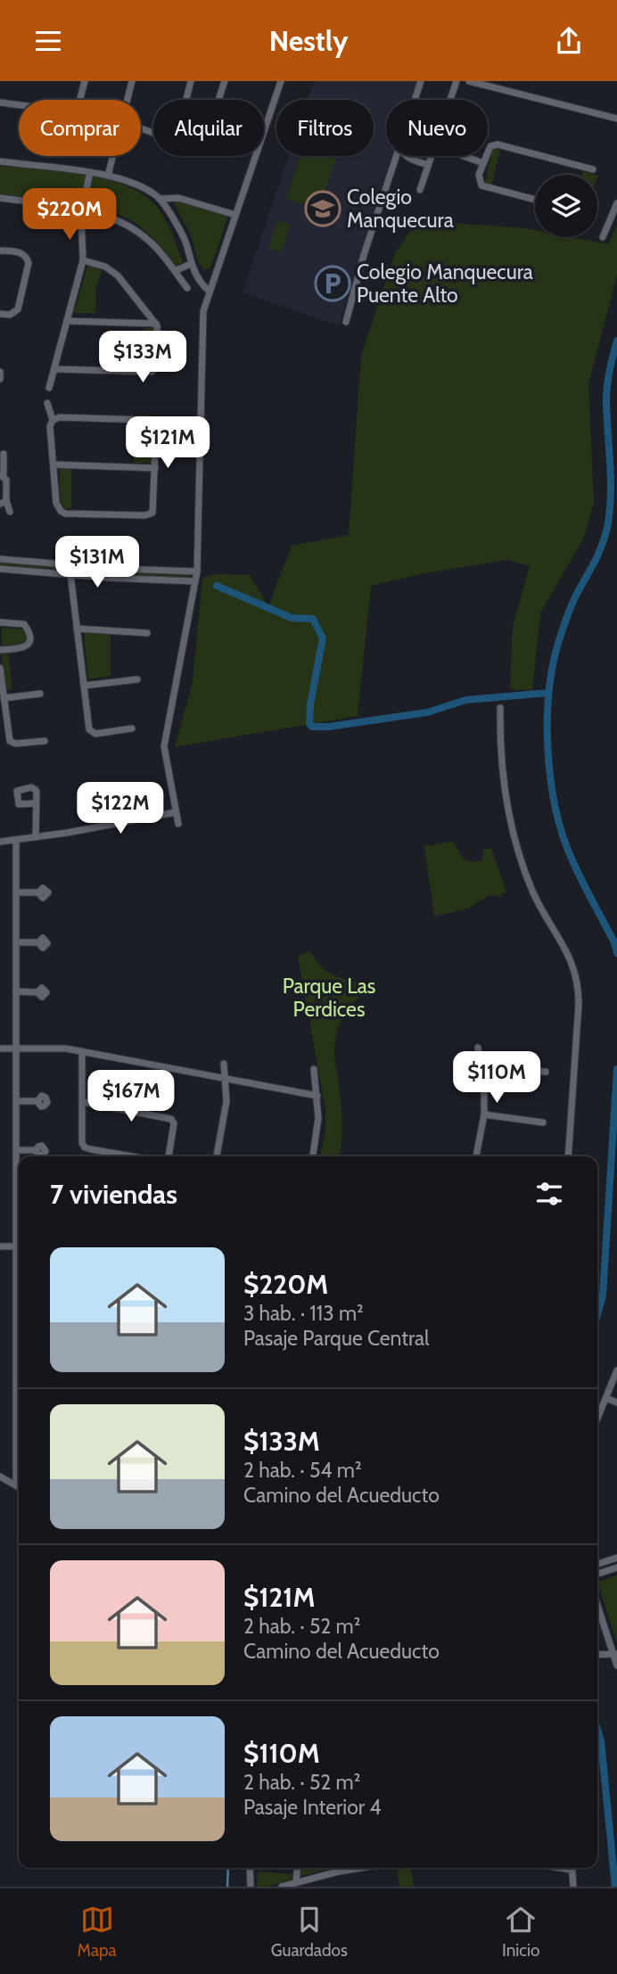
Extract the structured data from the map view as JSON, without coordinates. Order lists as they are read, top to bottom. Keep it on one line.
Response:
{"parks":["Parque Las Perdices"],"places":{"school or university":["Colegio Manquecura"],"parking":["Colegio Manquecura Puente Alto"]},"page":{"header":"Nestly","chip":["Comprar","Alquilar","Filtros","Nuevo"],"price":["$220M","$133M","$121M","$131M","$122M","$110M","$167M"],"heading":"7 viviendas","list":[{"name":"$220M","note":"3 hab. · 113 m² · Pasaje Parque Central"},{"name":"$133M","note":"2 hab. · 54 m² · Camino del Acueducto"},{"name":"$121M","note":"2 hab. · 52 m² · Camino del Acueducto"},{"name":"$110M","note":"2 hab. · 52 m² · Pasaje Interior 4"}],"tabs":["Mapa","Guardados","Inicio"]}}
